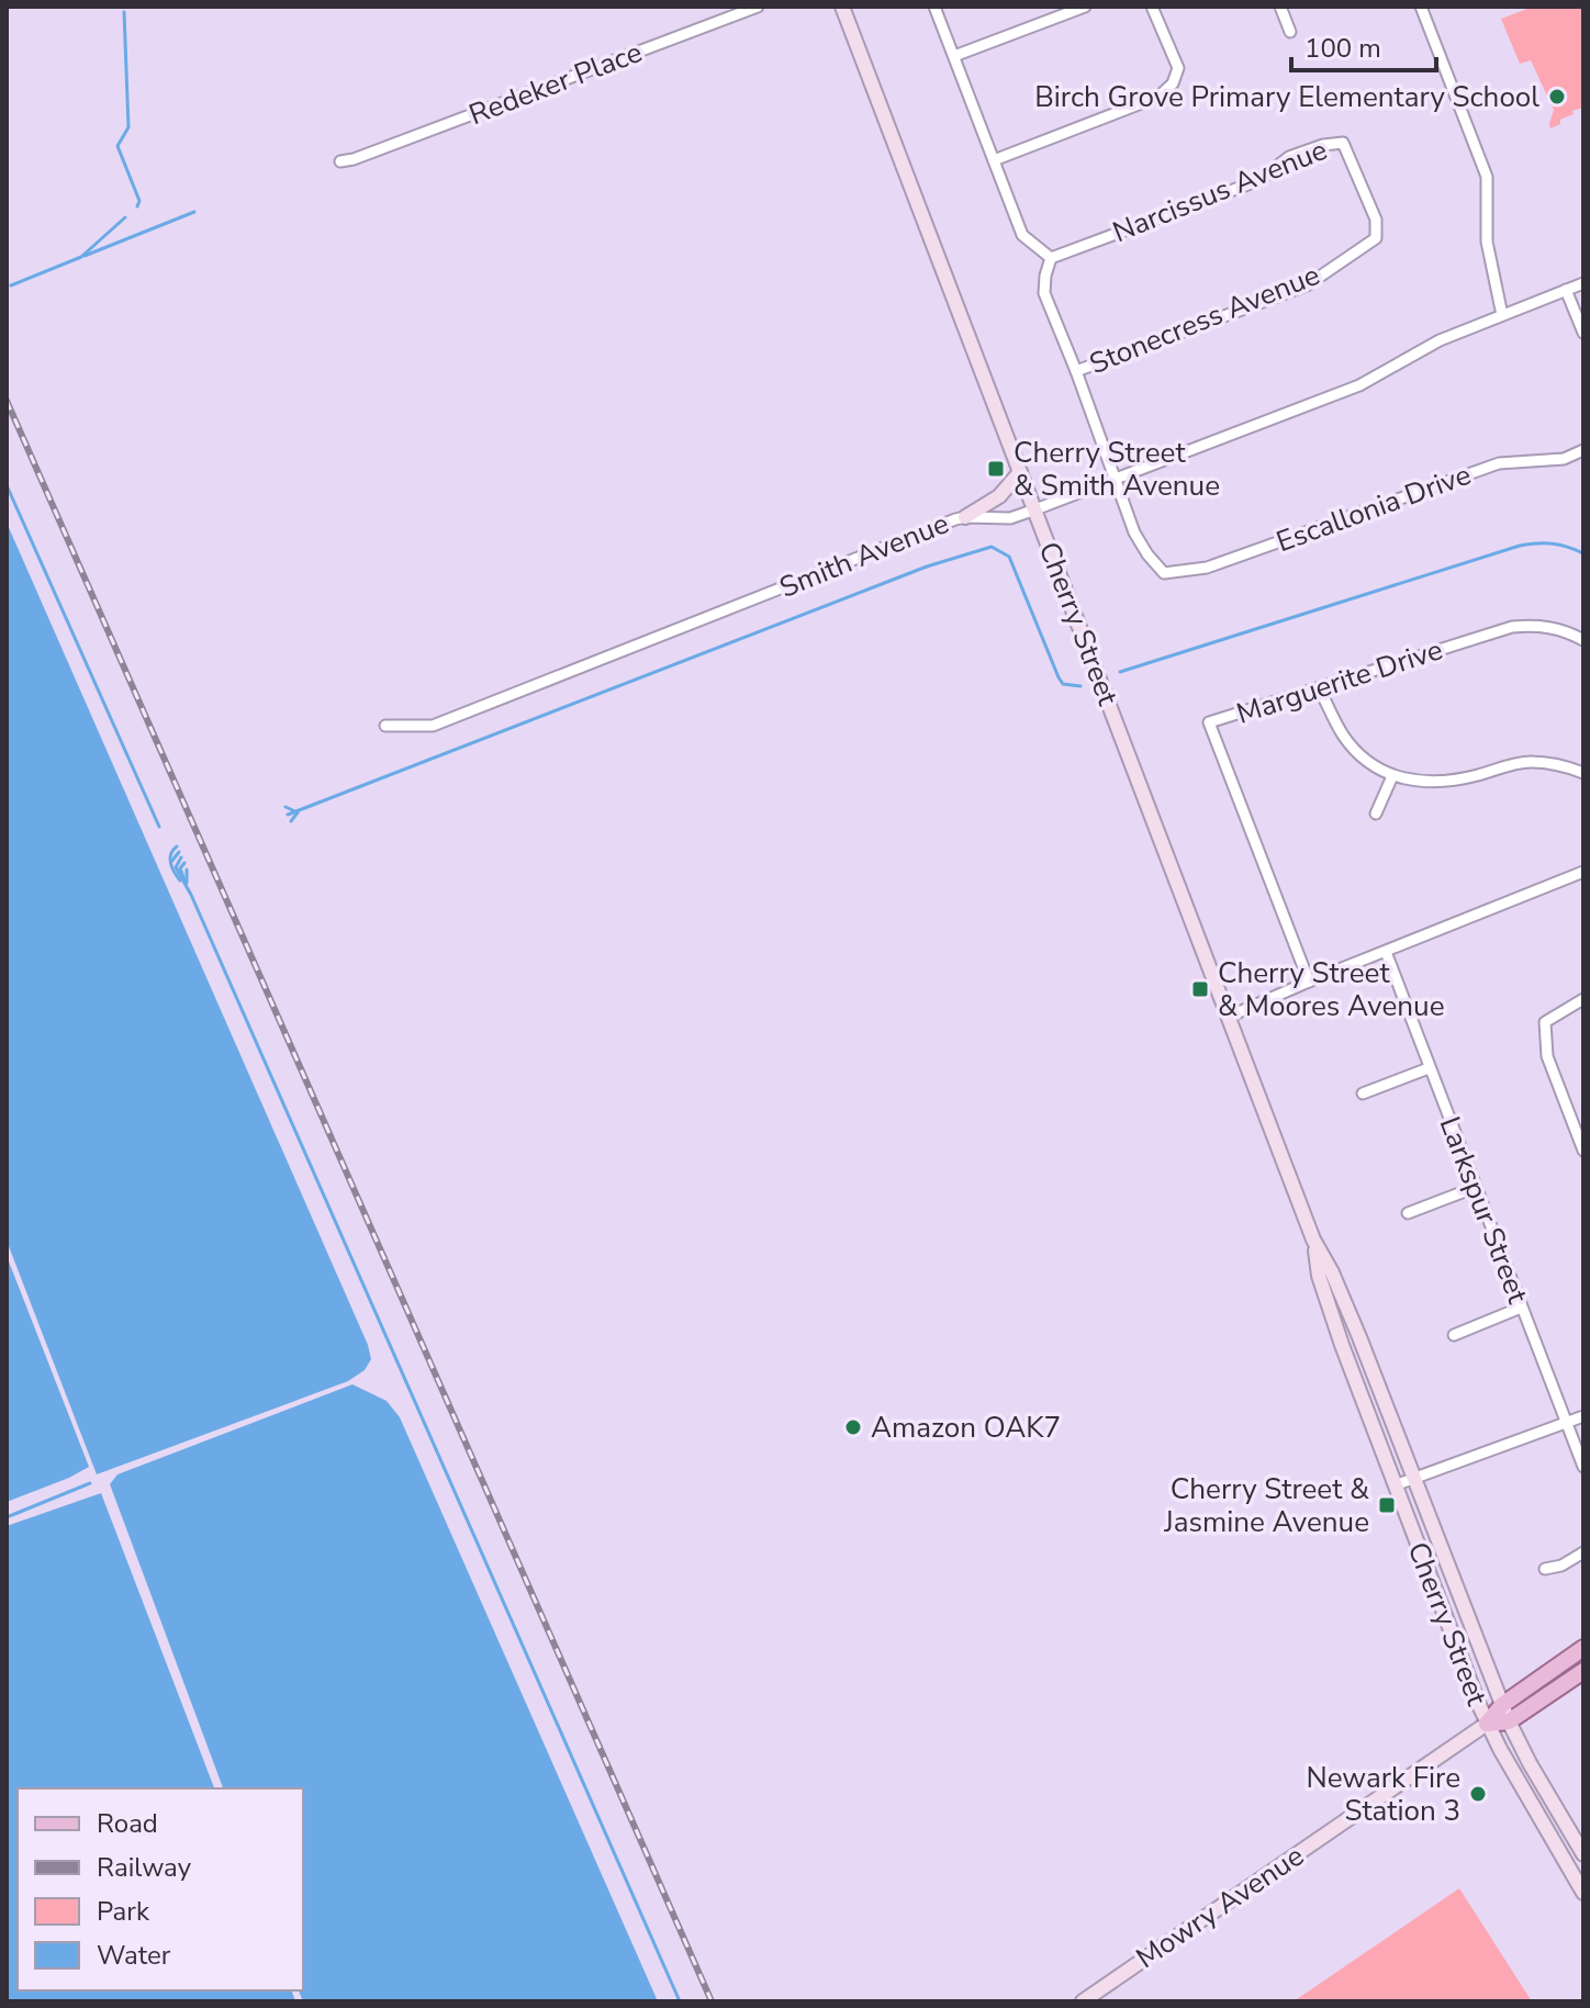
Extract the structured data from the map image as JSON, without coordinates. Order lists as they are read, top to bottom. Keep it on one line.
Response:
{"streets":{"main road":["Cherry Street","Mowry Avenue"],"street":["Redeker Place","Narcissus Avenue","Stonecress Avenue","Escallonia Drive","Smith Avenue","Marguerite Drive","Larkspur Street"]},"crossings":[["Narcissus Avenue","Stonecress Avenue"],["Escallonia Drive","Smith Avenue"],["Smith Avenue","Cherry Street"],["Cherry Street","Mowry Avenue"]],"places":{"other":["Birch Grove Primary Elementary School","Amazon OAK7","Newark Fire Station 3"],"transit":["Cherry Street & Smith Avenue","Cherry Street & Moores Avenue","Cherry Street & Jasmine Avenue"]},"legend":["Road","Railway","Park","Water"],"scale_bar":"100 m"}
